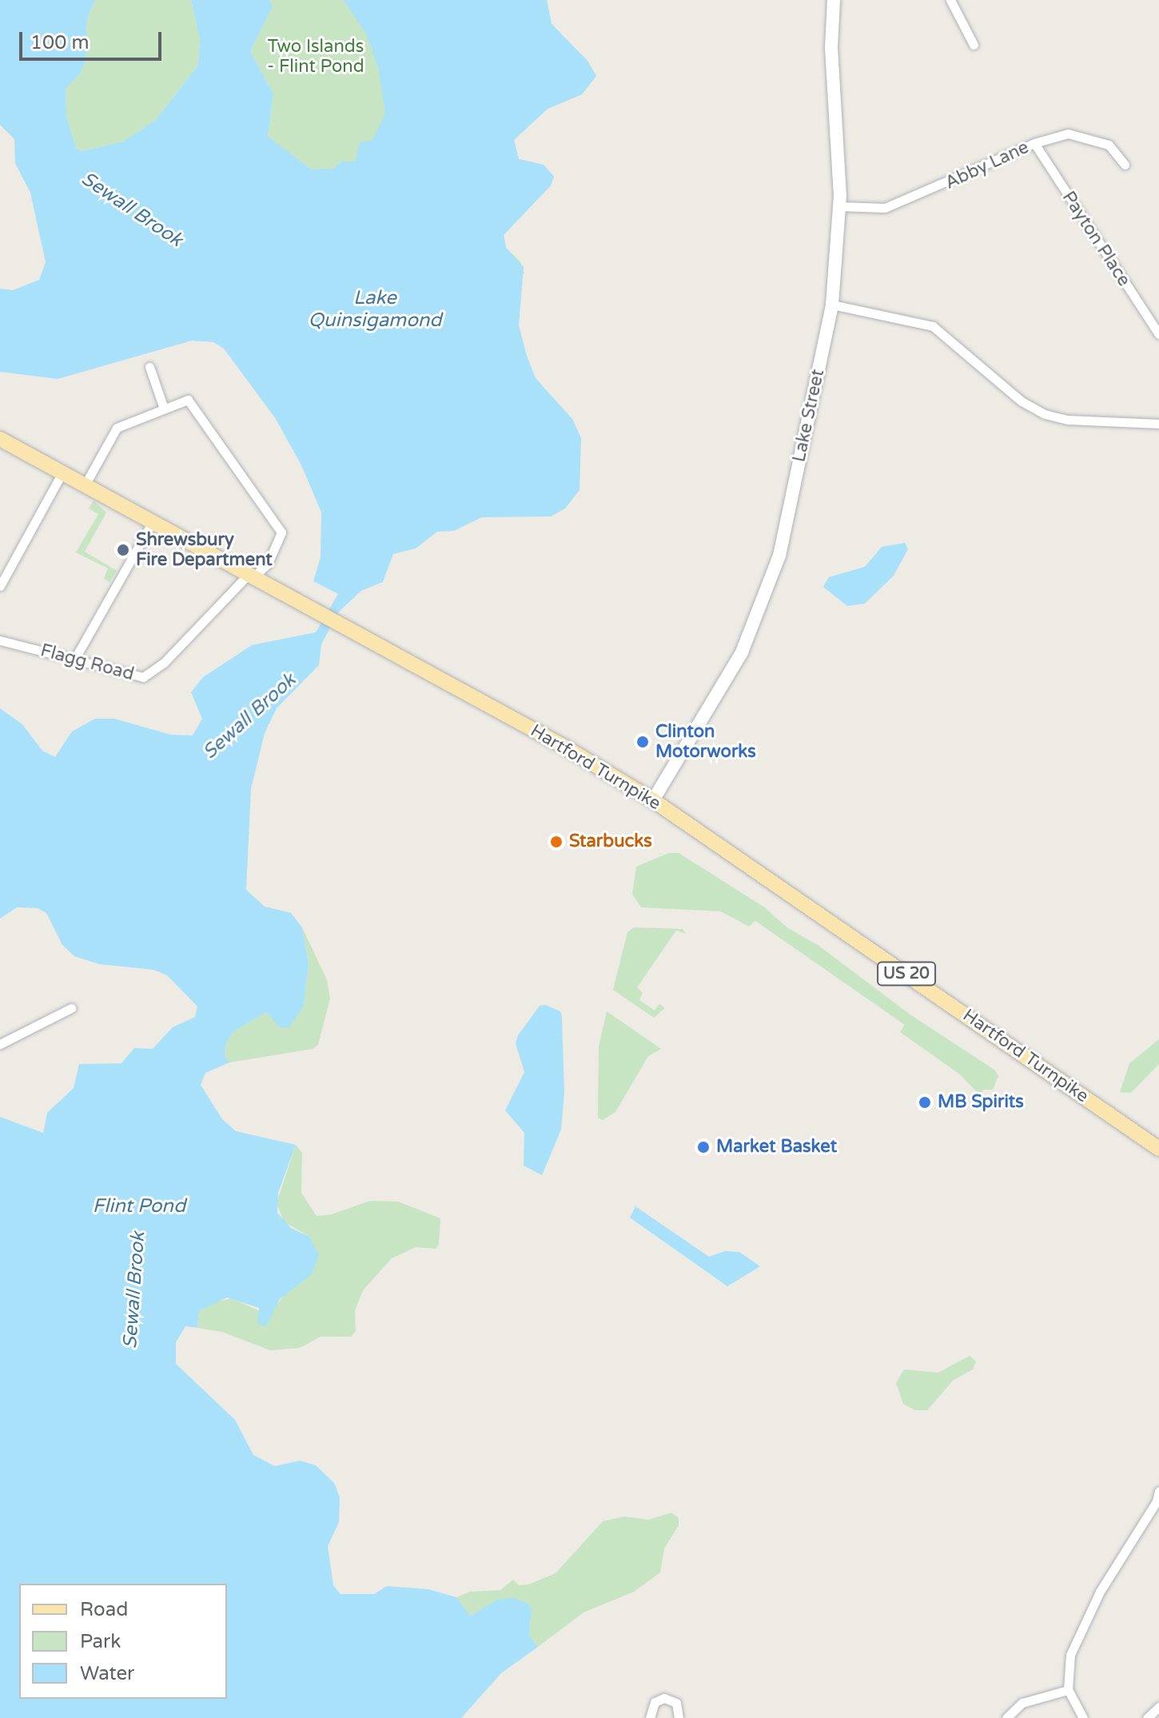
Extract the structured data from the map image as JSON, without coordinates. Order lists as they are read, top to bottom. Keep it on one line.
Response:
{"streets":{"main road":["Lake Street","Hartford Turnpike","US 20"],"street":["Abby Lane","Payton Place","Flagg Road"]},"crossings":[["Abby Lane","Payton Place"],["Abby Lane","Lake Street"],["Lake Street","Hartford Turnpike"],["Flagg Road","Hartford Turnpike"]],"water":["Sewall Brook","Lake Quinsigamond","Flint Pond"],"parks":["Two Islands - Flint Pond"],"places":["Shrewsbury Fire Department","Clinton Motorworks","Starbucks","MB Spirits","Market Basket"],"legend":["Road","Park","Water"],"scale_bar":"100 m"}
